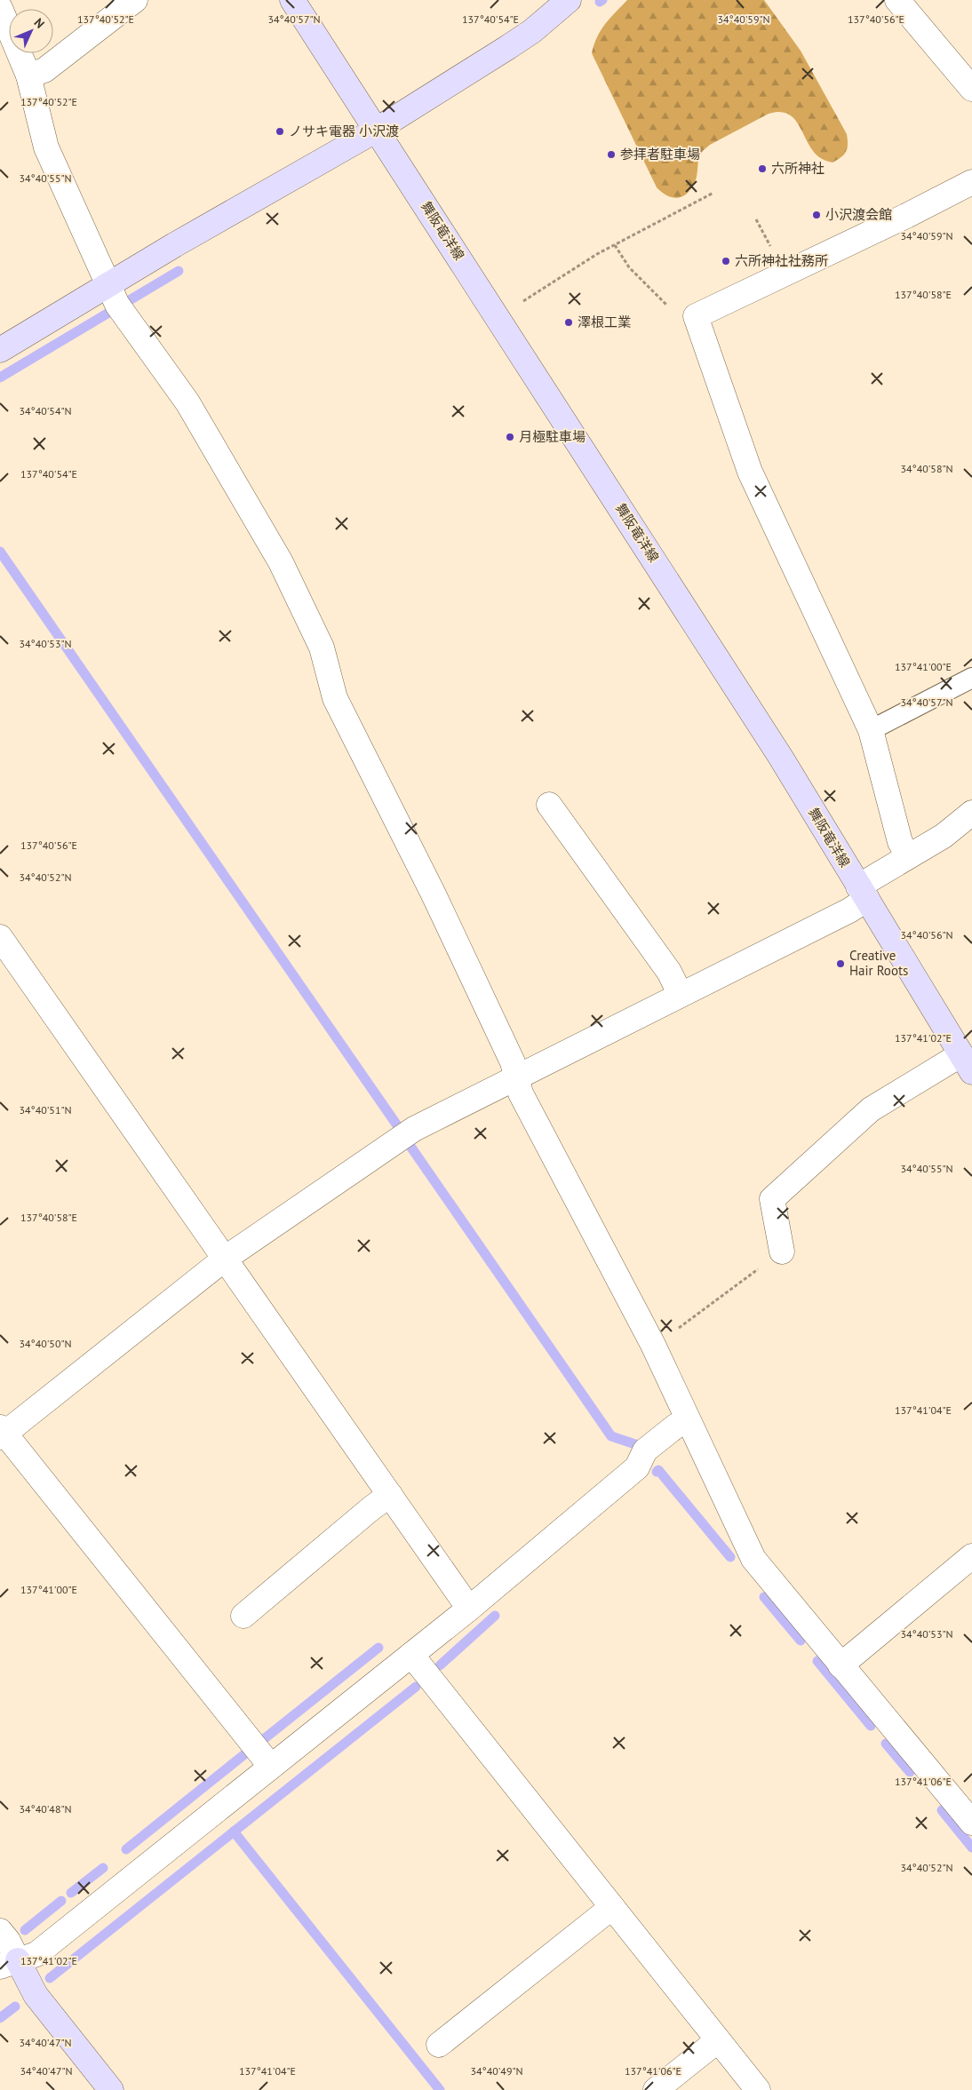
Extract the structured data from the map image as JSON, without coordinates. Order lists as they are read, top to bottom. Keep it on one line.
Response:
{"streets":{"main road":["舞阪竜洋線"]},"places":["ノサキ電器 小沢渡","参拝者駐車場","六所神社","小沢渡会館","六所神社社務所","澤根工業","月極駐車場","Creative Hair Roots"],"north":"top right","coordinates":["137°40'52\"E","137°40'54\"E","137°40'56\"E","34°40'57\"N","34°40'59\"N","34°40'55\"N","137°40'58\"E","34°40'54\"N","34°40'58\"N","34°40'53\"N","137°41'00\"E","34°40'52\"N","34°40'56\"N","137°41'02\"E","34°40'51\"N","34°40'50\"N","137°41'04\"E","137°41'06\"E","34°40'48\"N","34°40'47\"N","34°40'49\"N"]}
